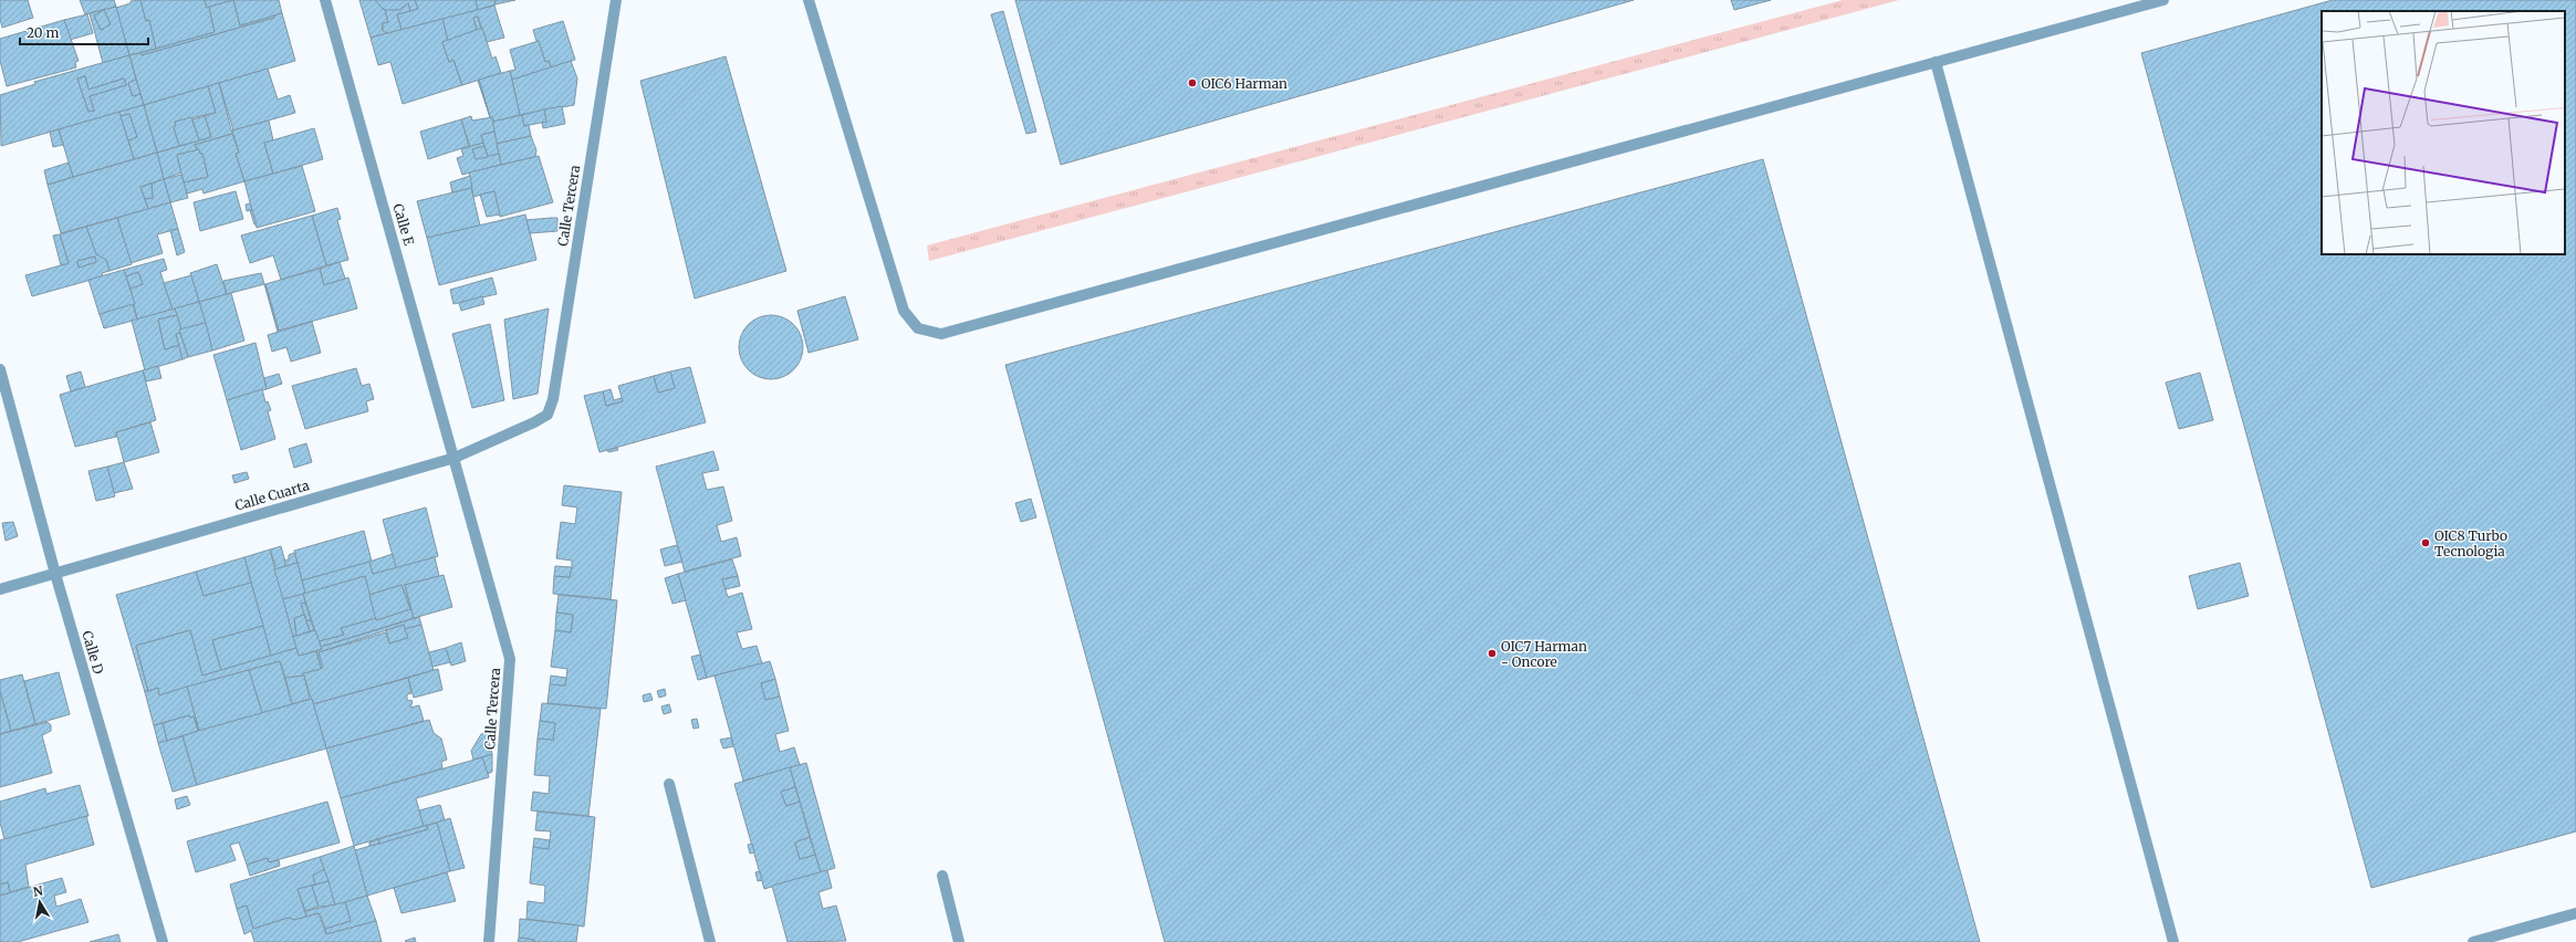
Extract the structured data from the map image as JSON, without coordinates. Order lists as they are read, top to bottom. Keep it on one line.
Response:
{"streets":{"street":["Calle Tercera","Calle E","Calle Cuarta","Calle D"]},"crossings":[["Calle Tercera","Calle E"],["Calle Tercera","Calle Cuarta"],["Calle E","Calle Cuarta"],["Calle Cuarta","Calle D"]],"places":["OIC6 Harman","OIC8 Turbo Tecnologia","OIC7 Harman - Oncore"],"scale_bar":"20 m","north":"top"}
